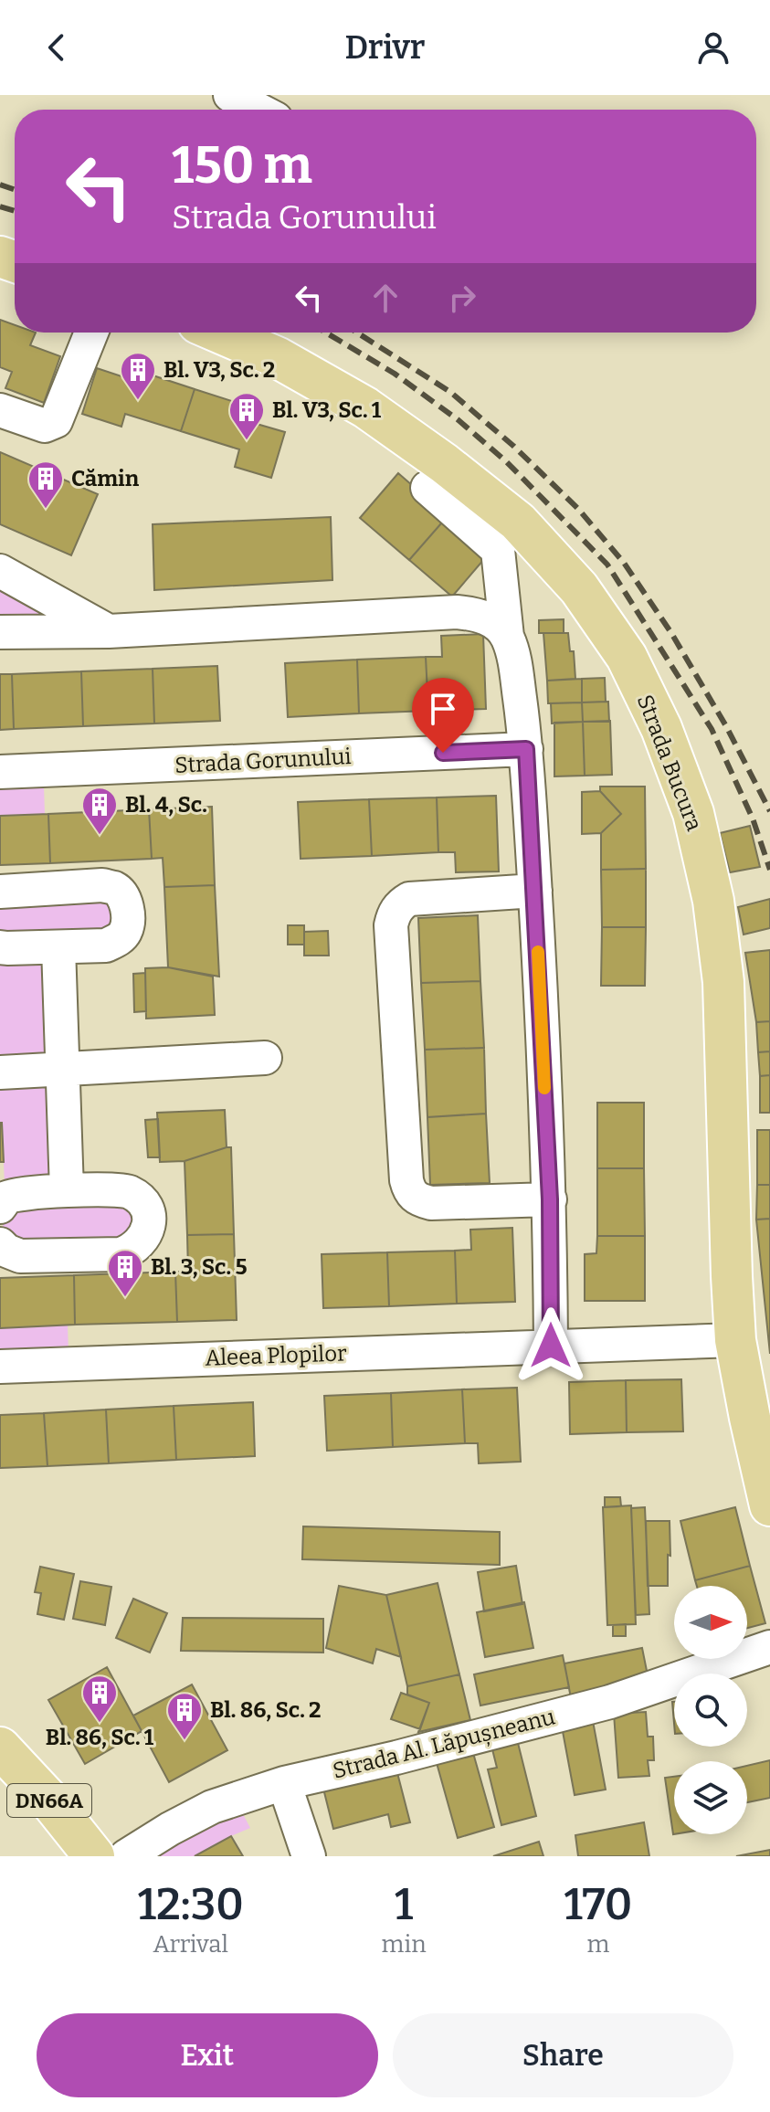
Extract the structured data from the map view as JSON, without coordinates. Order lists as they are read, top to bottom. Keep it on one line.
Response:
{"streets":{"main road":["Strada Bucura","DN66A"],"street":["Strada Gorunului","Aleea Plopilor","Strada Al. Lăpușneanu"]},"crossings":[["Strada Bucura","Aleea Plopilor"]],"places":{"building":["Bl. V3, Sc. 2","Bl. V3, Sc. 1","Cămin","Bl. 4, Sc.","Bl. 3, Sc. 5","Bl. 86, Sc. 1","Bl. 86, Sc. 2"]},"north":"right","page":{"header":"Drivr","turn":["150 m","Strada Gorunului"],"eta":["12:30","Arrival","1","min","170","m"],"buttons":["Exit","Share"]}}
